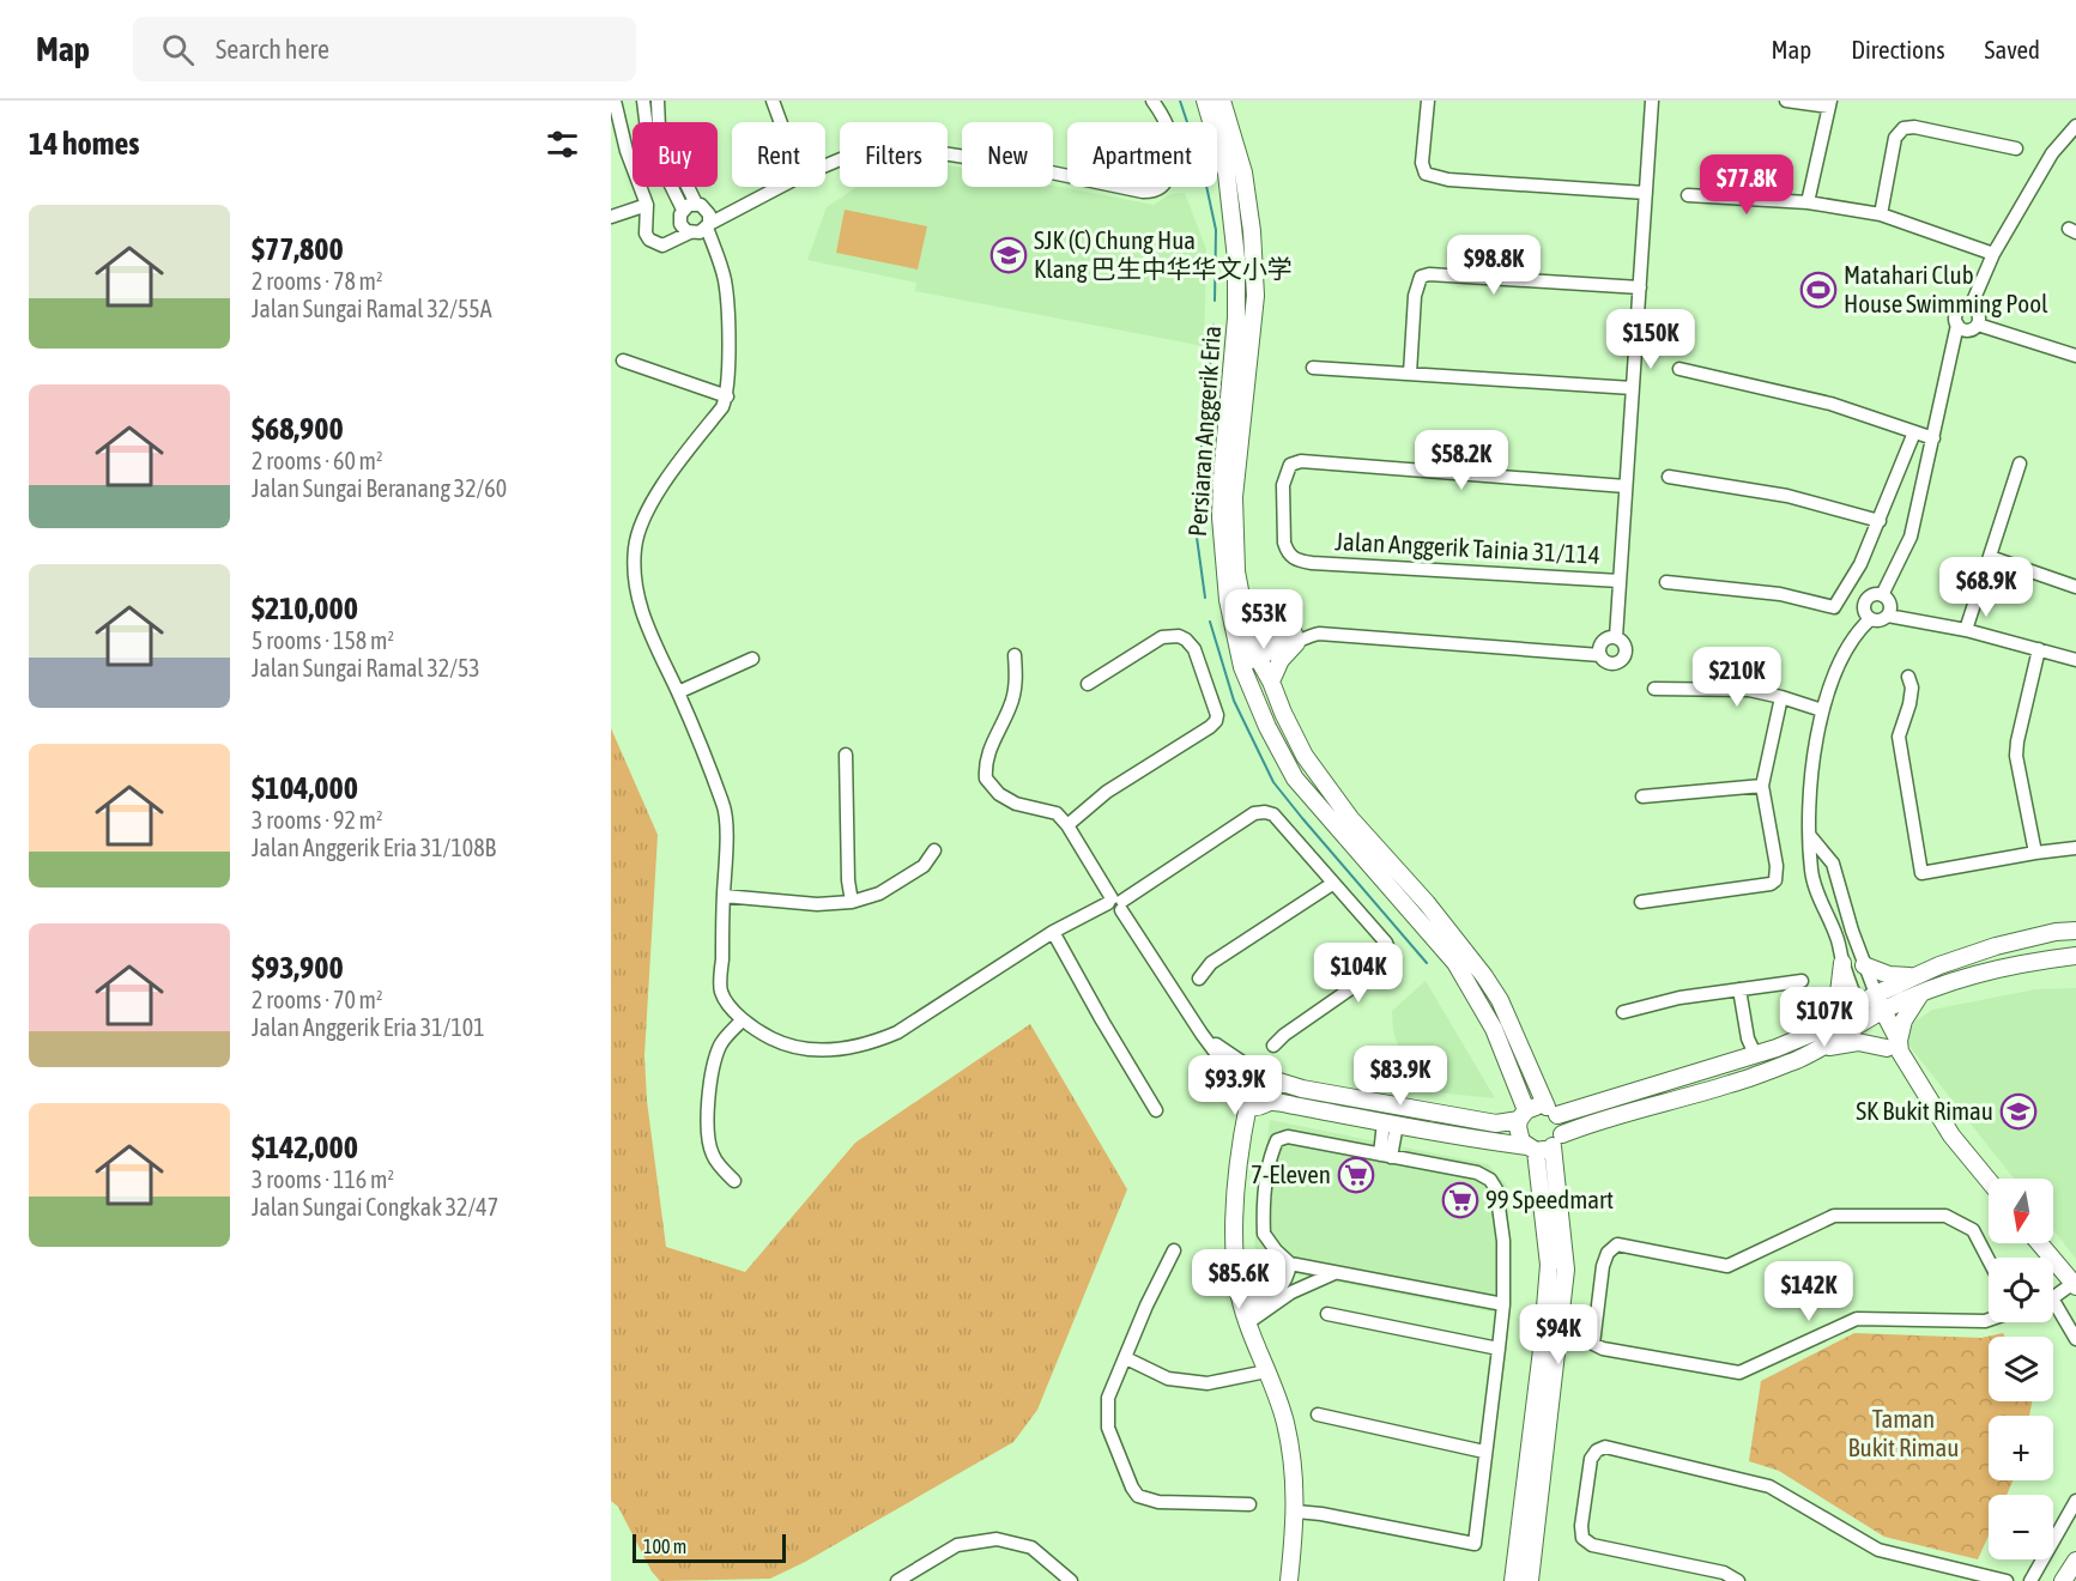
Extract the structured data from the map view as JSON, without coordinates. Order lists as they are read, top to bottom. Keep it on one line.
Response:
{"streets":{"main road":["Persiaran Anggerik Eria"],"street":["Jalan Anggerik Tainia 31/114"]},"parks":["Taman Bukit Rimau"],"places":{"school or university":["SJK (C) Chung Hua Klang 巴生中华华文小学","SK Bukit Rimau"],"sports":["Matahari Club House Swimming Pool"],"supermarket":["7-Eleven","99 Speedmart"]},"scale_bar":"100 m","north":"bottom","page":{"header":"Map","search":"Search here","nav":["Map","Directions","Saved"],"heading":"14 homes","chip":["Buy","Rent","Filters","New","Apartment"],"price":["$77.8K","$98.8K","$150K","$58.2K","$68.9K","$53K","$210K","$104K","$107K","$83.9K","$93.9K","$85.6K","$142K","$94K"],"list":[{"name":"$77,800","note":"2 rooms · 78 m² · Jalan Sungai Ramal 32/55A"},{"name":"$68,900","note":"2 rooms · 60 m² · Jalan Sungai Beranang 32/60"},{"name":"$210,000","note":"5 rooms · 158 m² · Jalan Sungai Ramal 32/53"},{"name":"$104,000","note":"3 rooms · 92 m² · Jalan Anggerik Eria 31/108B"},{"name":"$93,900","note":"2 rooms · 70 m² · Jalan Anggerik Eria 31/101"},{"name":"$142,000","note":"3 rooms · 116 m² · Jalan Sungai Congkak 32/47"}],"map_buttons":["+","−"],"scale":"100 m"}}
